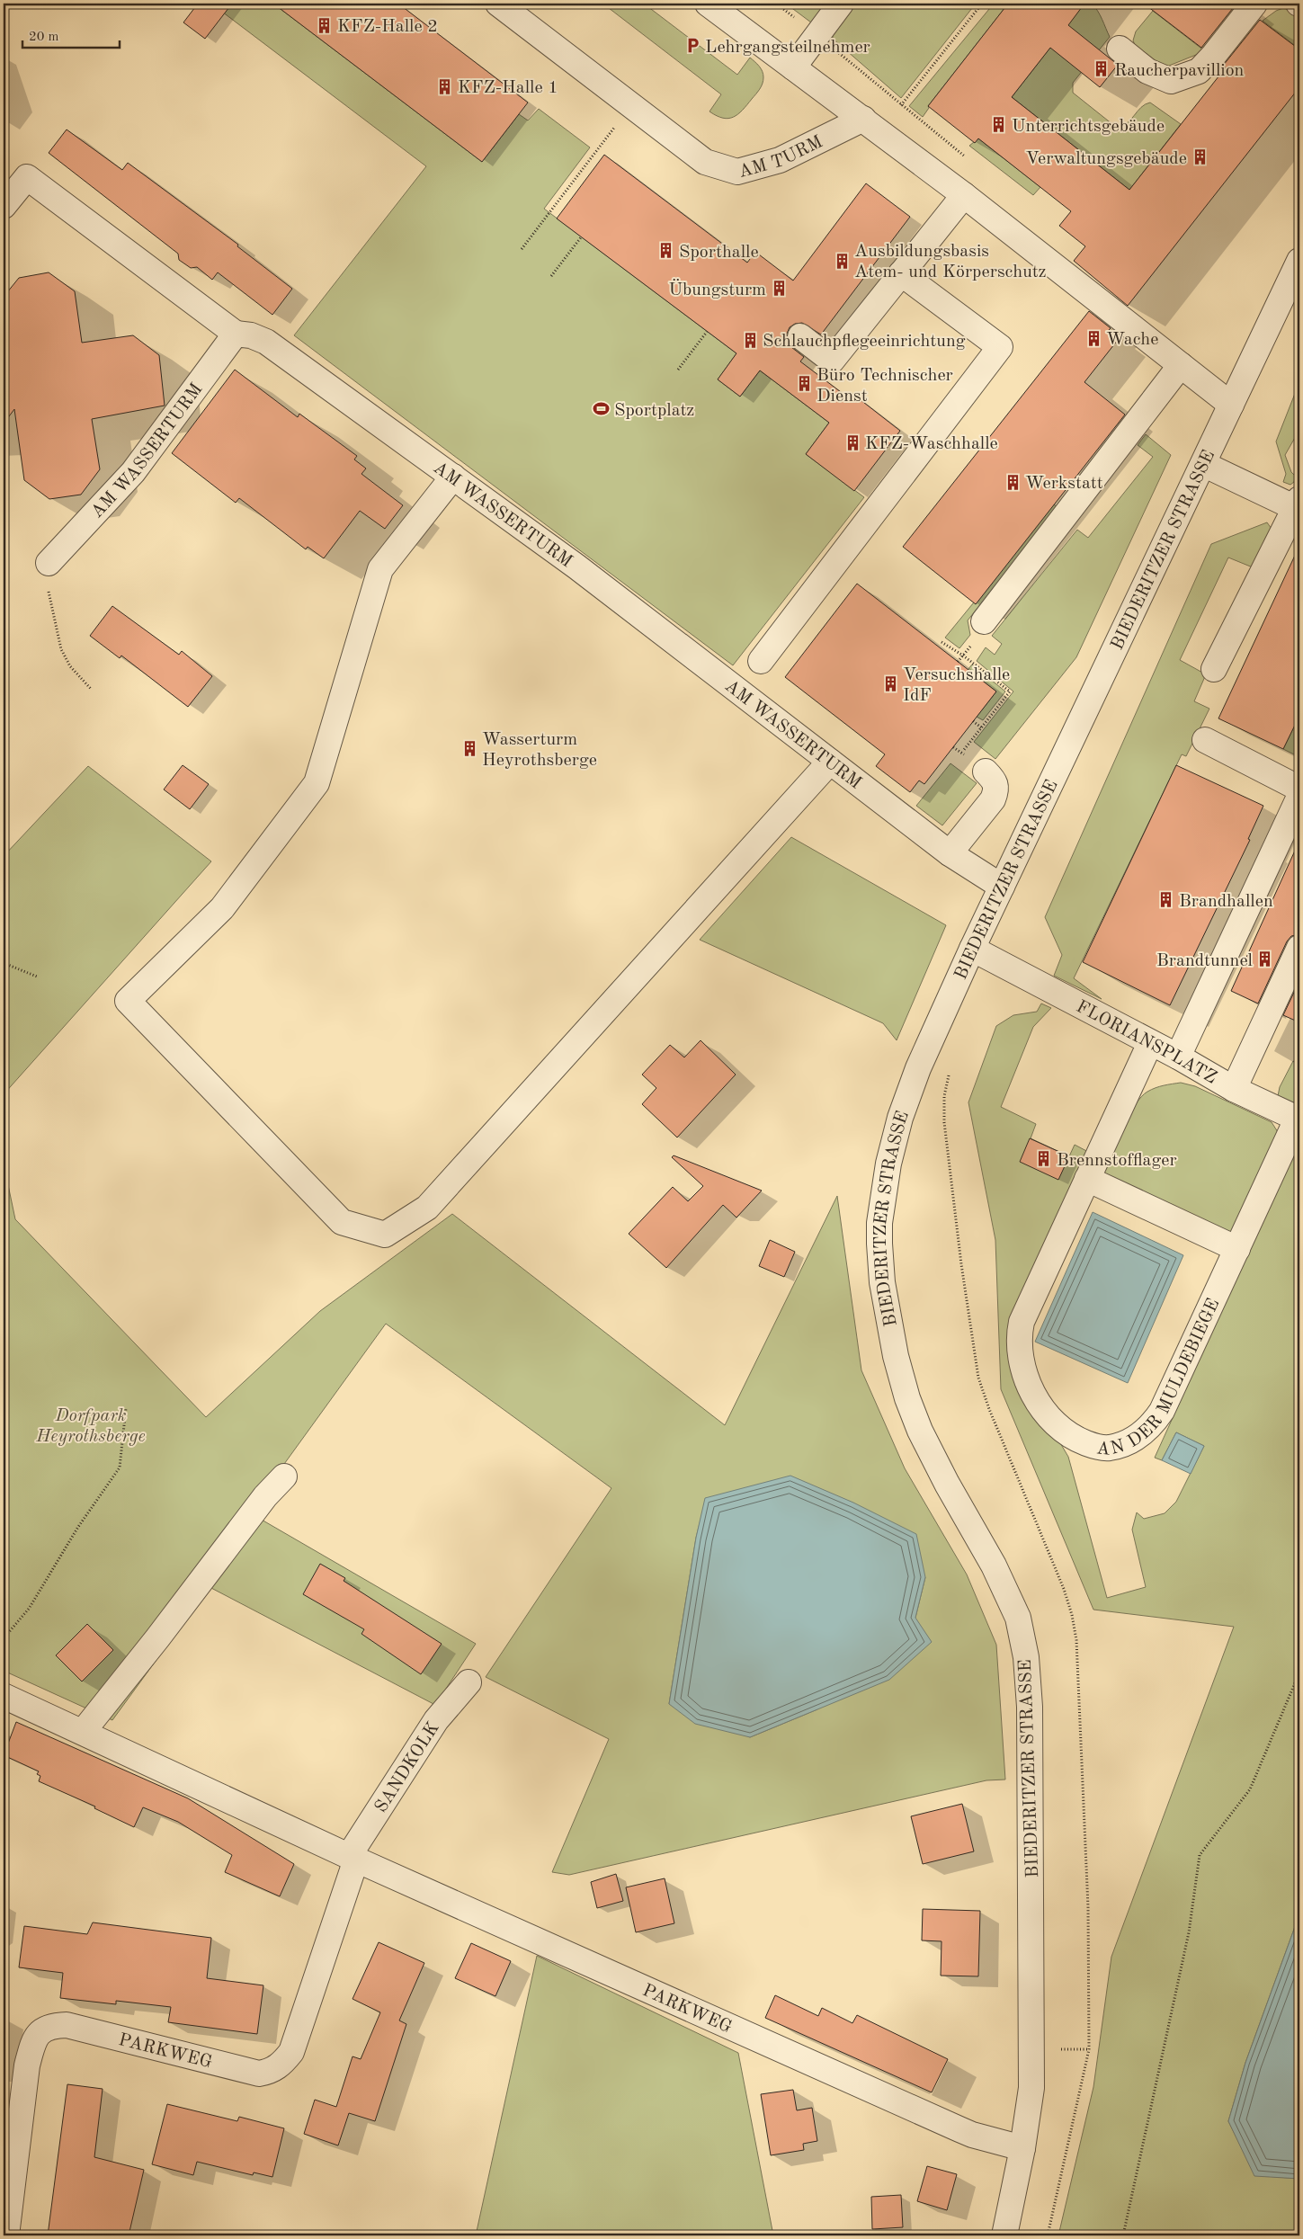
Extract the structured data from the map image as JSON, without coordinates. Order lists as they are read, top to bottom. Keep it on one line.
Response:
{"streets":{"street":["AM TURM","AM WASSERTURM","BIEDERITZER STRASSE","FLORIANSPLATZ","AN DER MULDEBIEGE","SANDKOLK","PARKWEG"]},"crossings":[["AM WASSERTURM","BIEDERITZER STRASSE"],["BIEDERITZER STRASSE","FLORIANSPLATZ"],["BIEDERITZER STRASSE","PARKWEG"],["FLORIANSPLATZ","AN DER MULDEBIEGE"],["SANDKOLK","PARKWEG"]],"parks":["Dorfpark Heyrothsberge"],"places":{"building":["KFZ-Halle 2","Raucherpavillion","KFZ-Halle 1","Unterrichtsgebäude","Verwaltungsgebäude","Sporthalle","Ausbildungsbasis Atem- und Körperschutz","Übungsturm","Wache","Schlauchpflegeeinrichtung","Büro Technischer Dienst","KFZ-Waschhalle","Werkstatt","Versuchshalle IdF","Wasserturm Heyrothsberge","Brandhallen","Brandtunnel","Brennstofflager"],"parking":["Lehrgangsteilnehmer"],"sports":["Sportplatz"]},"scale_bar":"20 m"}
